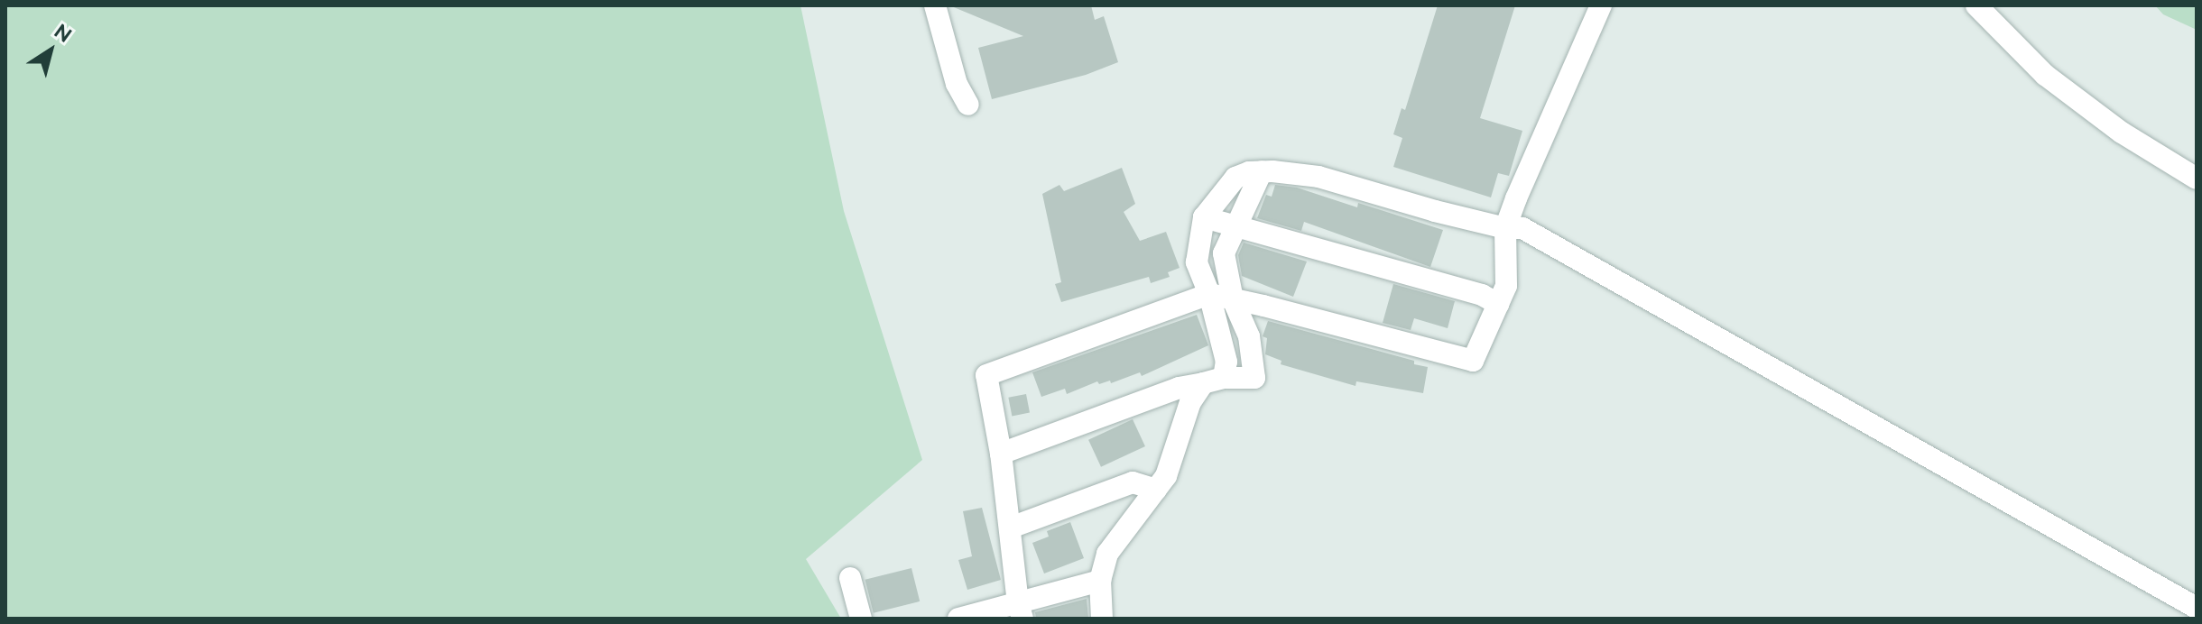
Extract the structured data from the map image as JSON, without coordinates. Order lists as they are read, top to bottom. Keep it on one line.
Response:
{"north":"top right"}
